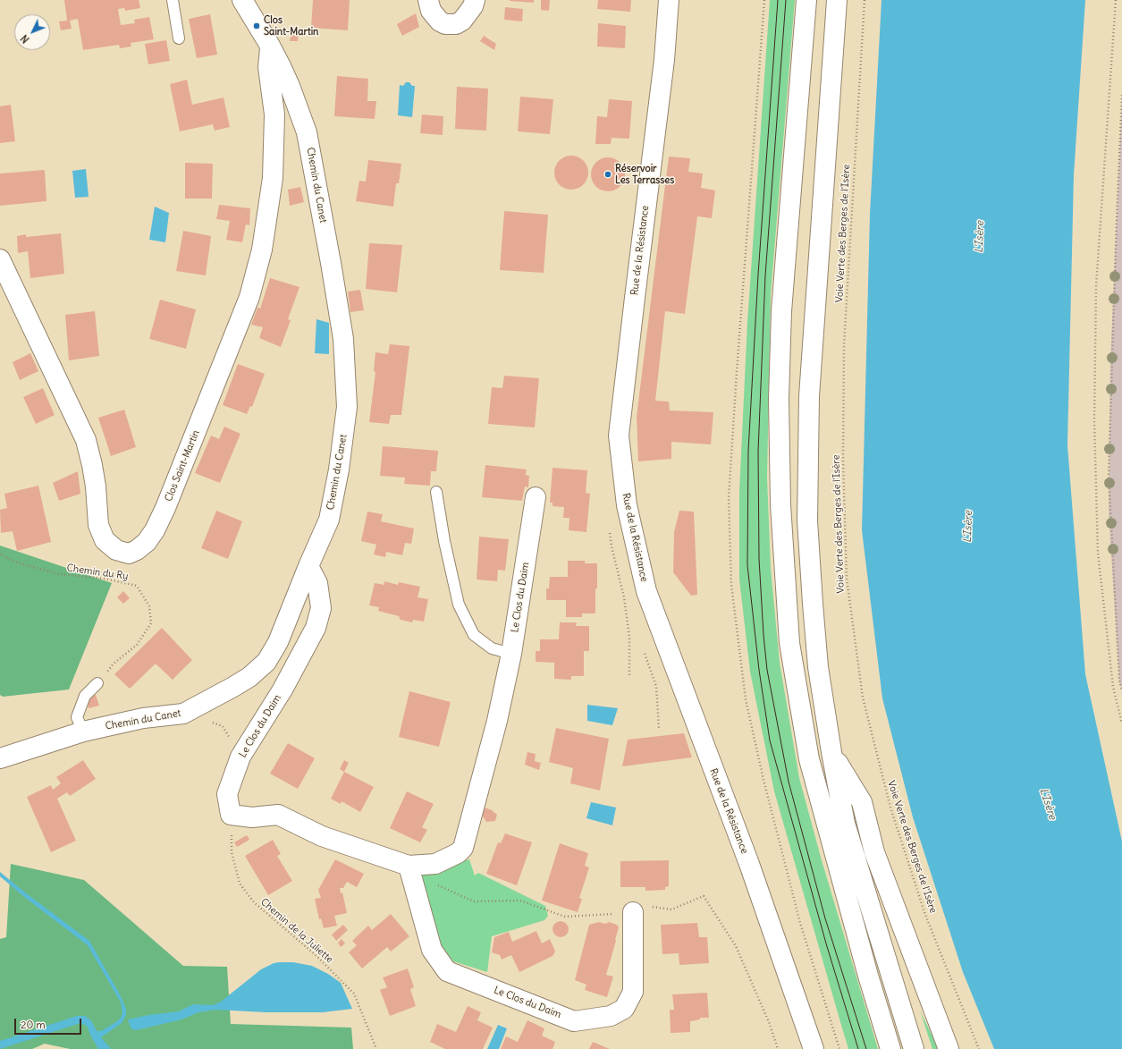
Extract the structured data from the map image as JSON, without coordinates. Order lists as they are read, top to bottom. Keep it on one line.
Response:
{"streets":{"main road":["Chemin du Canet","Rue de la Résistance","Clos Saint-Martin","Le Clos du Daim"],"path":["Voie Verte des Berges de l'Isère","Chemin du Ry","Chemin de la Juliette"]},"crossings":[["Chemin du Canet","Clos Saint-Martin"],["Chemin du Canet","Le Clos du Daim"],["Le Clos du Daim","Chemin de la Juliette"]],"water":["L'Isère"],"places":["Clos Saint-Martin","Réservoir Les Terrasses"],"scale_bar":"20 m","north":"bottom left"}
